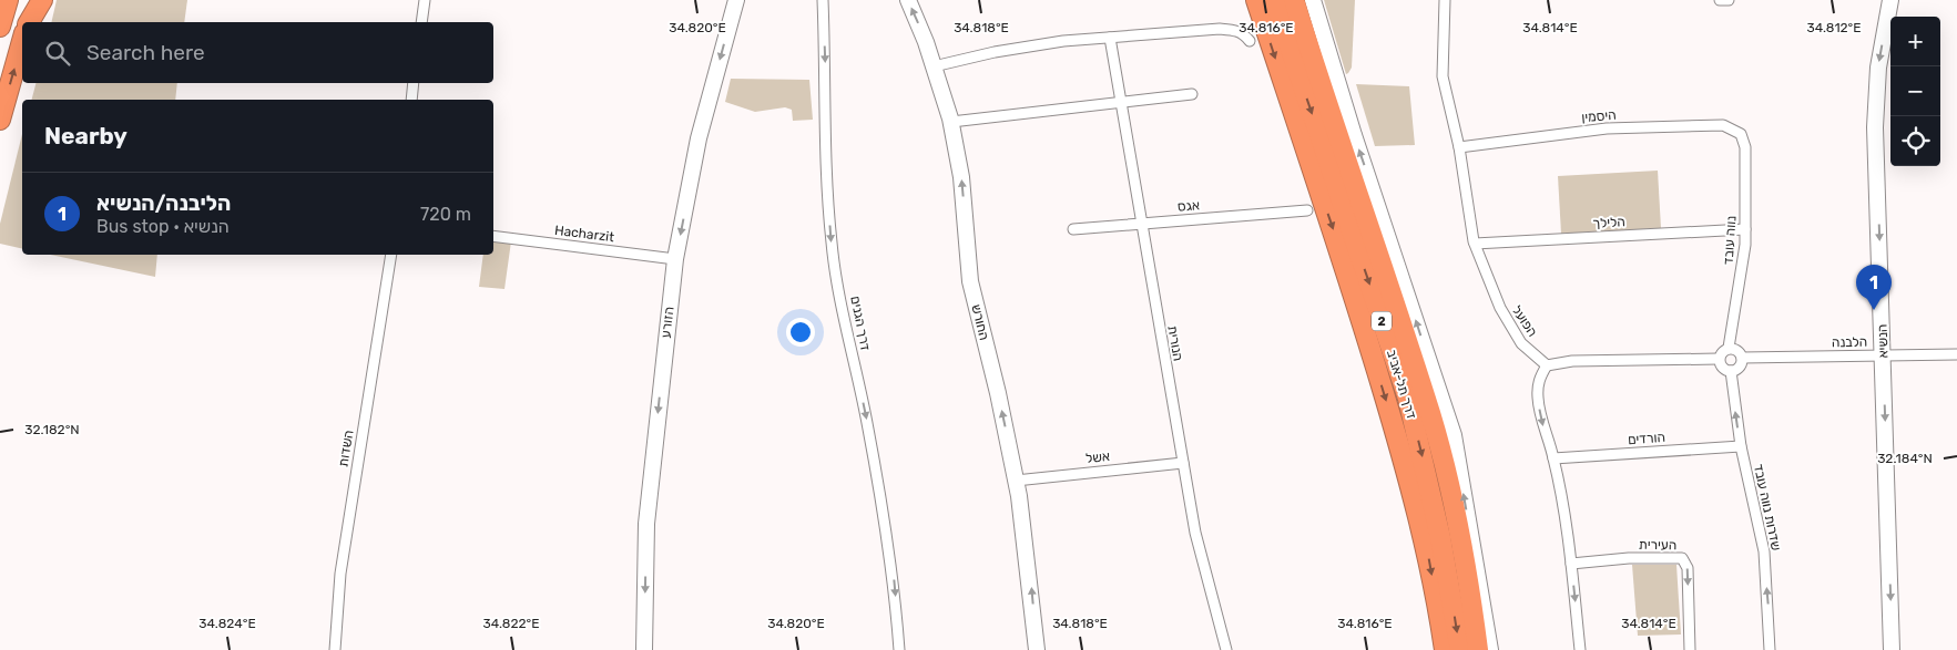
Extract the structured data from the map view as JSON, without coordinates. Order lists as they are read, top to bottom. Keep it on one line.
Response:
{"streets":{"highway":["2","דרך תל-אביב"],"street":["היסמין","אגס","הלילך","Hacharzit","נווה עובד","הפועל","הזורע","החורש","דרך הגנים","הנשיא","הלבנה","הנורית","הורדים","השדות","אשל","שדרות נווה עובד","העירית"]},"crossings":[["היסמין","נווה עובד"],["היסמין","הפועל"],["אגס","הנורית"],["הלילך","נווה עובד"],["הלילך","הפועל"],["Hacharzit","הזורע"],["נווה עובד","הלבנה"],["נווה עובד","שדרות נווה עובד"],["החורש","אשל"],["הנשיא","הלבנה"],["הלבנה","שדרות נווה עובד"],["הנורית","אשל"],["הורדים","שדרות נווה עובד"]],"one_way":["הזורע","החורש","דרך הגנים","הנשיא","שדרות נווה עובד"],"page":{"map_buttons":["+","−"],"search":"Search here","heading":"Nearby","list":[{"mark":"1","name":"הליבנה/הנשיא","note":"Bus stop · הנשיא","value":"720 m"}],"pins":"1"},"coordinates":["34.820°E","34.818°E","34.816°E","34.814°E","34.812°E","32.182°N","32.184°N","34.824°E","34.822°E"]}
